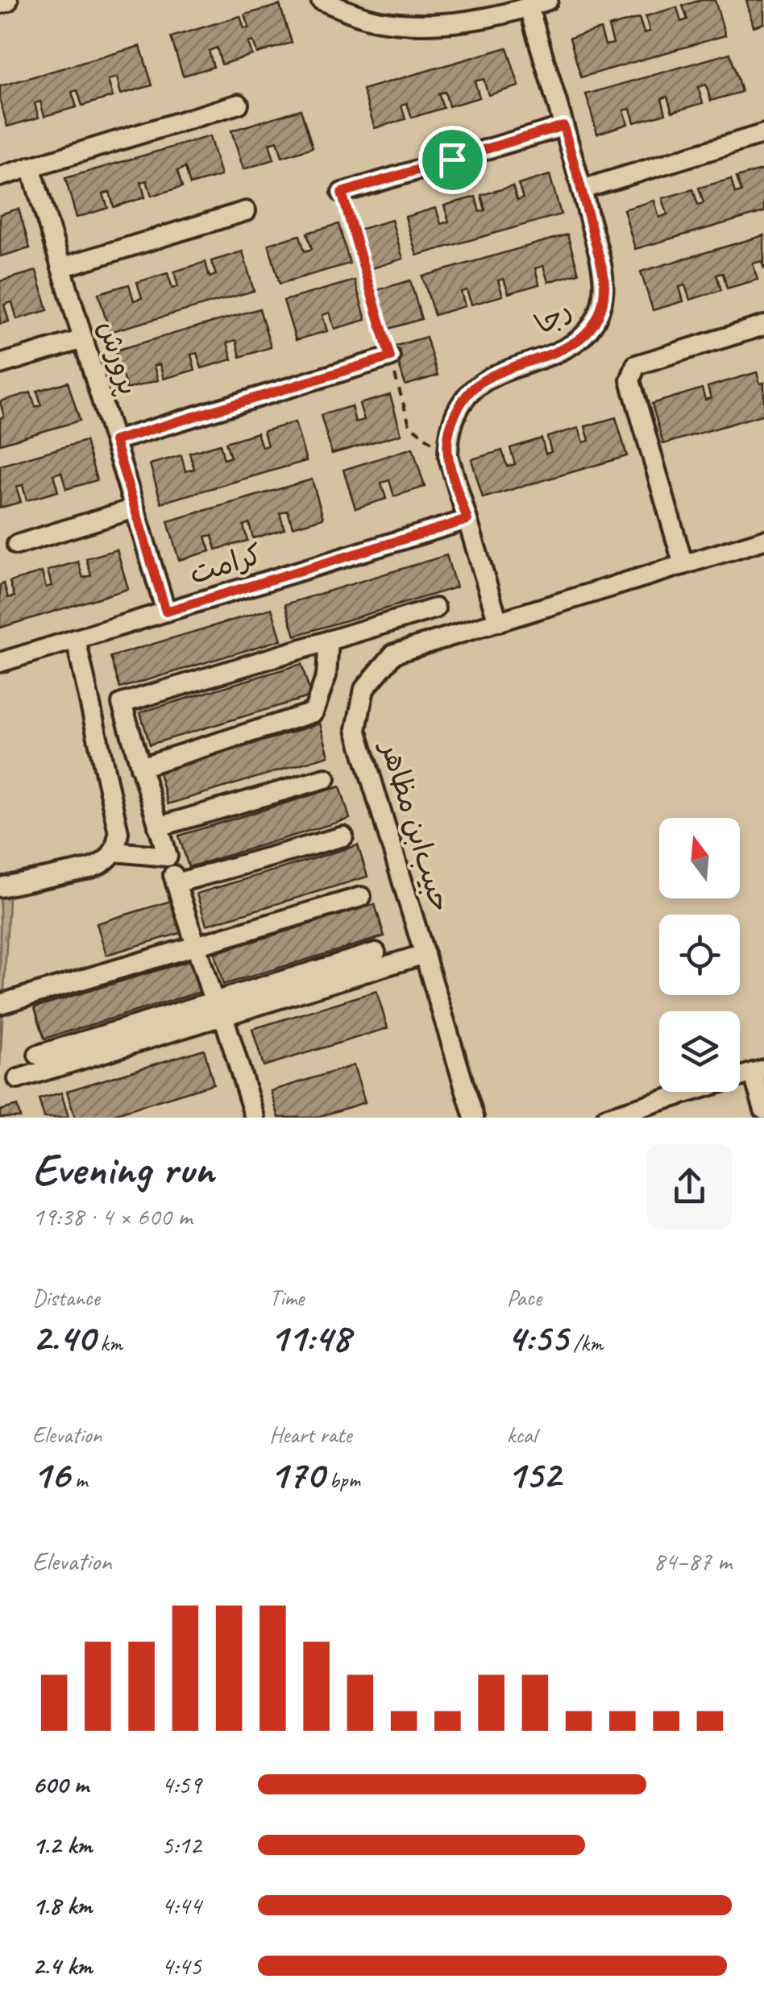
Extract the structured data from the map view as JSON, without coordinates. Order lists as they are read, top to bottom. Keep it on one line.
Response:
{"streets":{"street":["رجا","پرورش","کرامت","حبیب‌ابن مظاهر"]},"crossings":[["رجا","کرامت"],["رجا","حبیب‌ابن مظاهر"],["پرورش","کرامت"]],"north":"top","page":{"heading":["Evening run","19:38 · 4 × 600 m"],"stats":[["Distance","2.40 km"],["Time","11:48"],["Pace","4:55 /km"],["Elevation","16 m"],["Heart rate","170 bpm"],["kcal","152"]],"chart":["Elevation","84–87 m"],"list":[{"name":"600 m","note":"4:59"},{"name":"1.2 km","note":"5:12"},{"name":"1.8 km","note":"4:44"},{"name":"2.4 km","note":"4:45"}]}}
